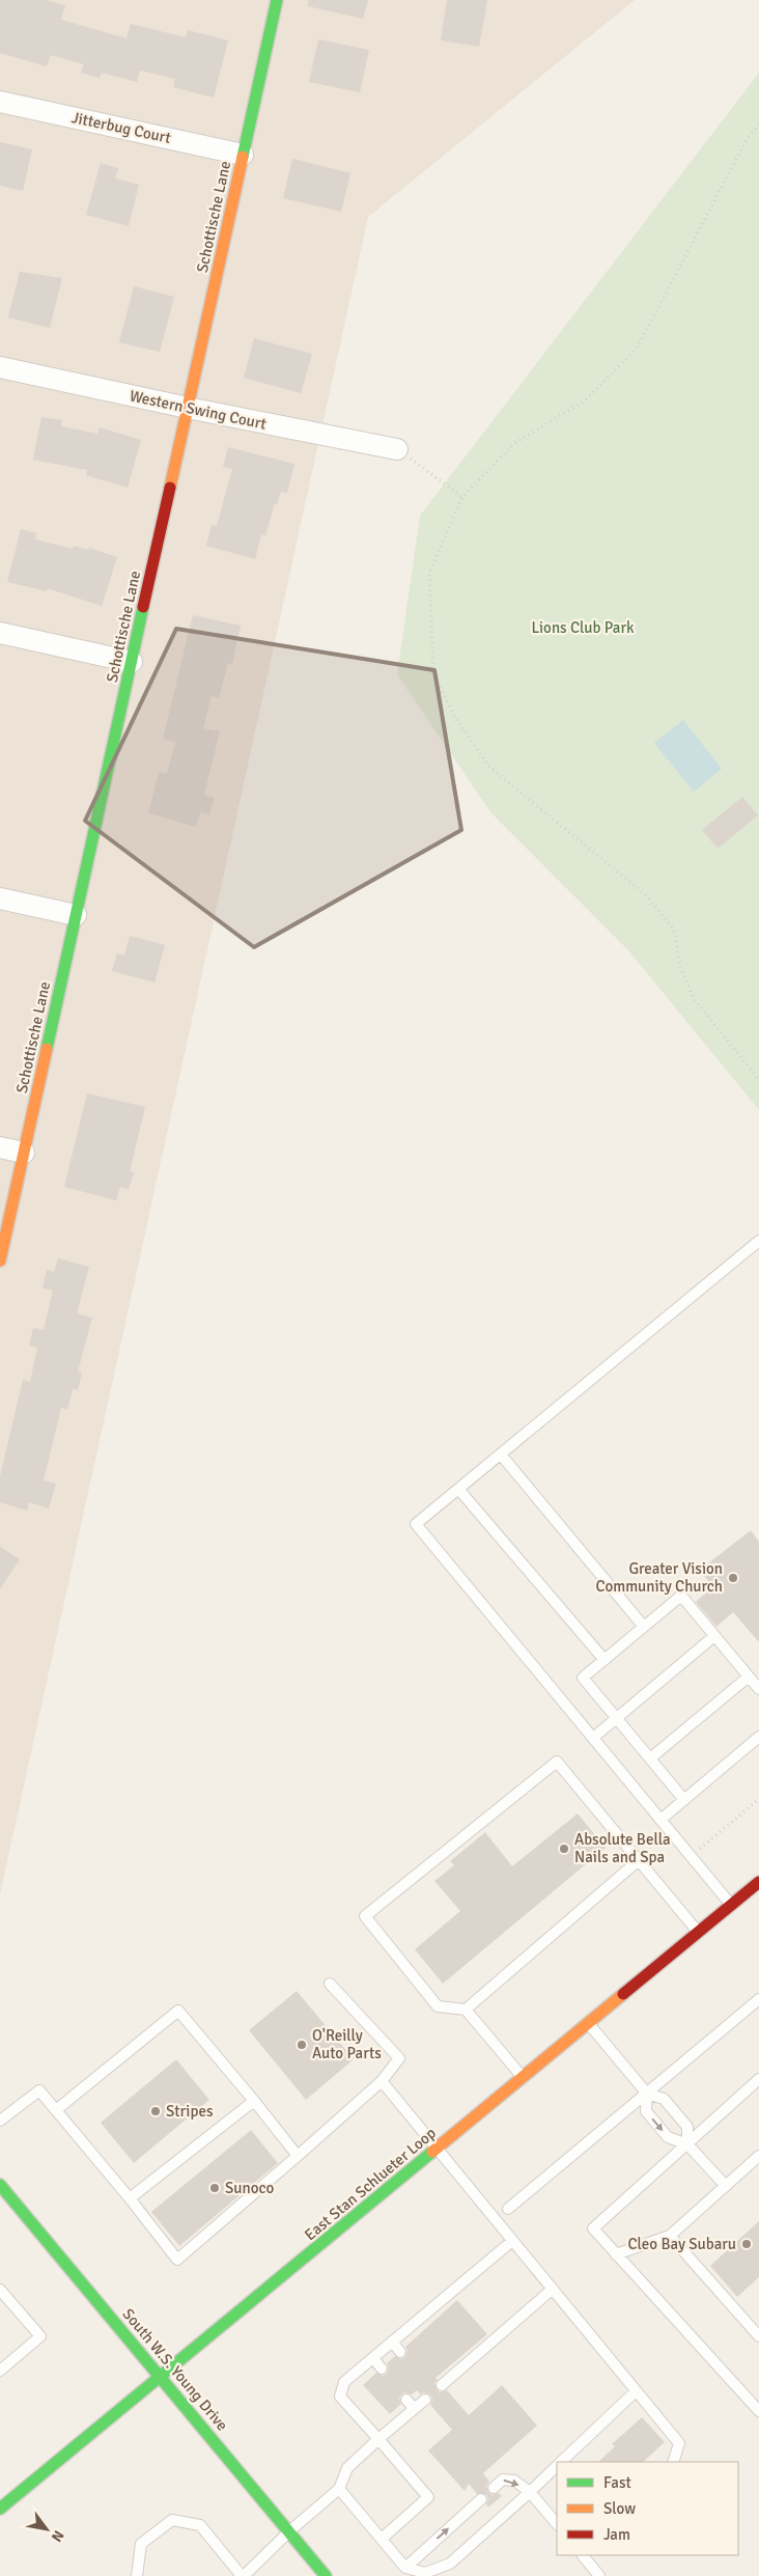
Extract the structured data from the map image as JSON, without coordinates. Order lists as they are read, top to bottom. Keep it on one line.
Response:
{"streets":{"main road":["Schottische Lane","East Stan Schlueter Loop","South W.S. Young Drive"],"street":["Jitterbug Court","Western Swing Court"]},"crossings":[["Jitterbug Court","Schottische Lane"],["Schottische Lane","Western Swing Court"],["East Stan Schlueter Loop","South W.S. Young Drive"]],"parks":["Lions Club Park"],"places":["Greater Vision Community Church","Absolute Bella Nails and Spa","O'Reilly Auto Parts","Stripes","Sunoco","Cleo Bay Subaru"],"legend":["Fast","Slow","Jam"],"north":"bottom right"}
